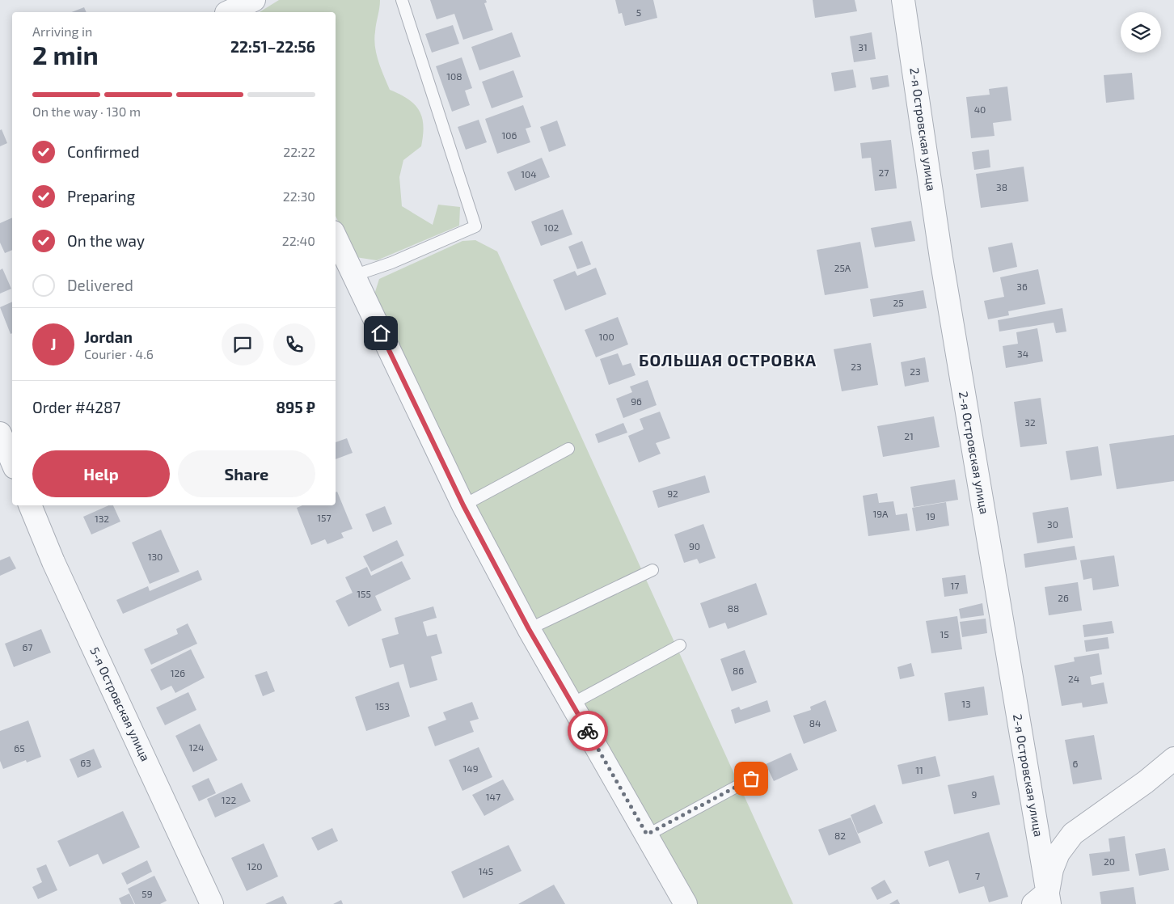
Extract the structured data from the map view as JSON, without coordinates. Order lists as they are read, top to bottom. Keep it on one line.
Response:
{"streets":{"street":["2-я Островская улица","5-я Островская улица"]},"districts":["БОЛЬШАЯ ОСТРОВКА"],"house_numbers":["5","31","108","40","106","27","104","38","102","25А","36","25","100","34","23","23","96","32","21","92","19А","19","157","132","30","90","130","17","155","26","88","15","67","86","126","24","13","153","84","124","65","63","6","149","11","9","147","122","82","20","120","145","7","59"],"page":{"heading":["2 min","Arriving in","22:51–22:56"],"panel":["Jordan","Courier · 4.6","Order #4287","895 ₽"],"bar":"On the way · 130 m","list":[["Confirmed","22:22"],["Preparing","22:30"],["On the way","22:40"],"Delivered"],"round":"J","buttons":["Help","Share"]}}
